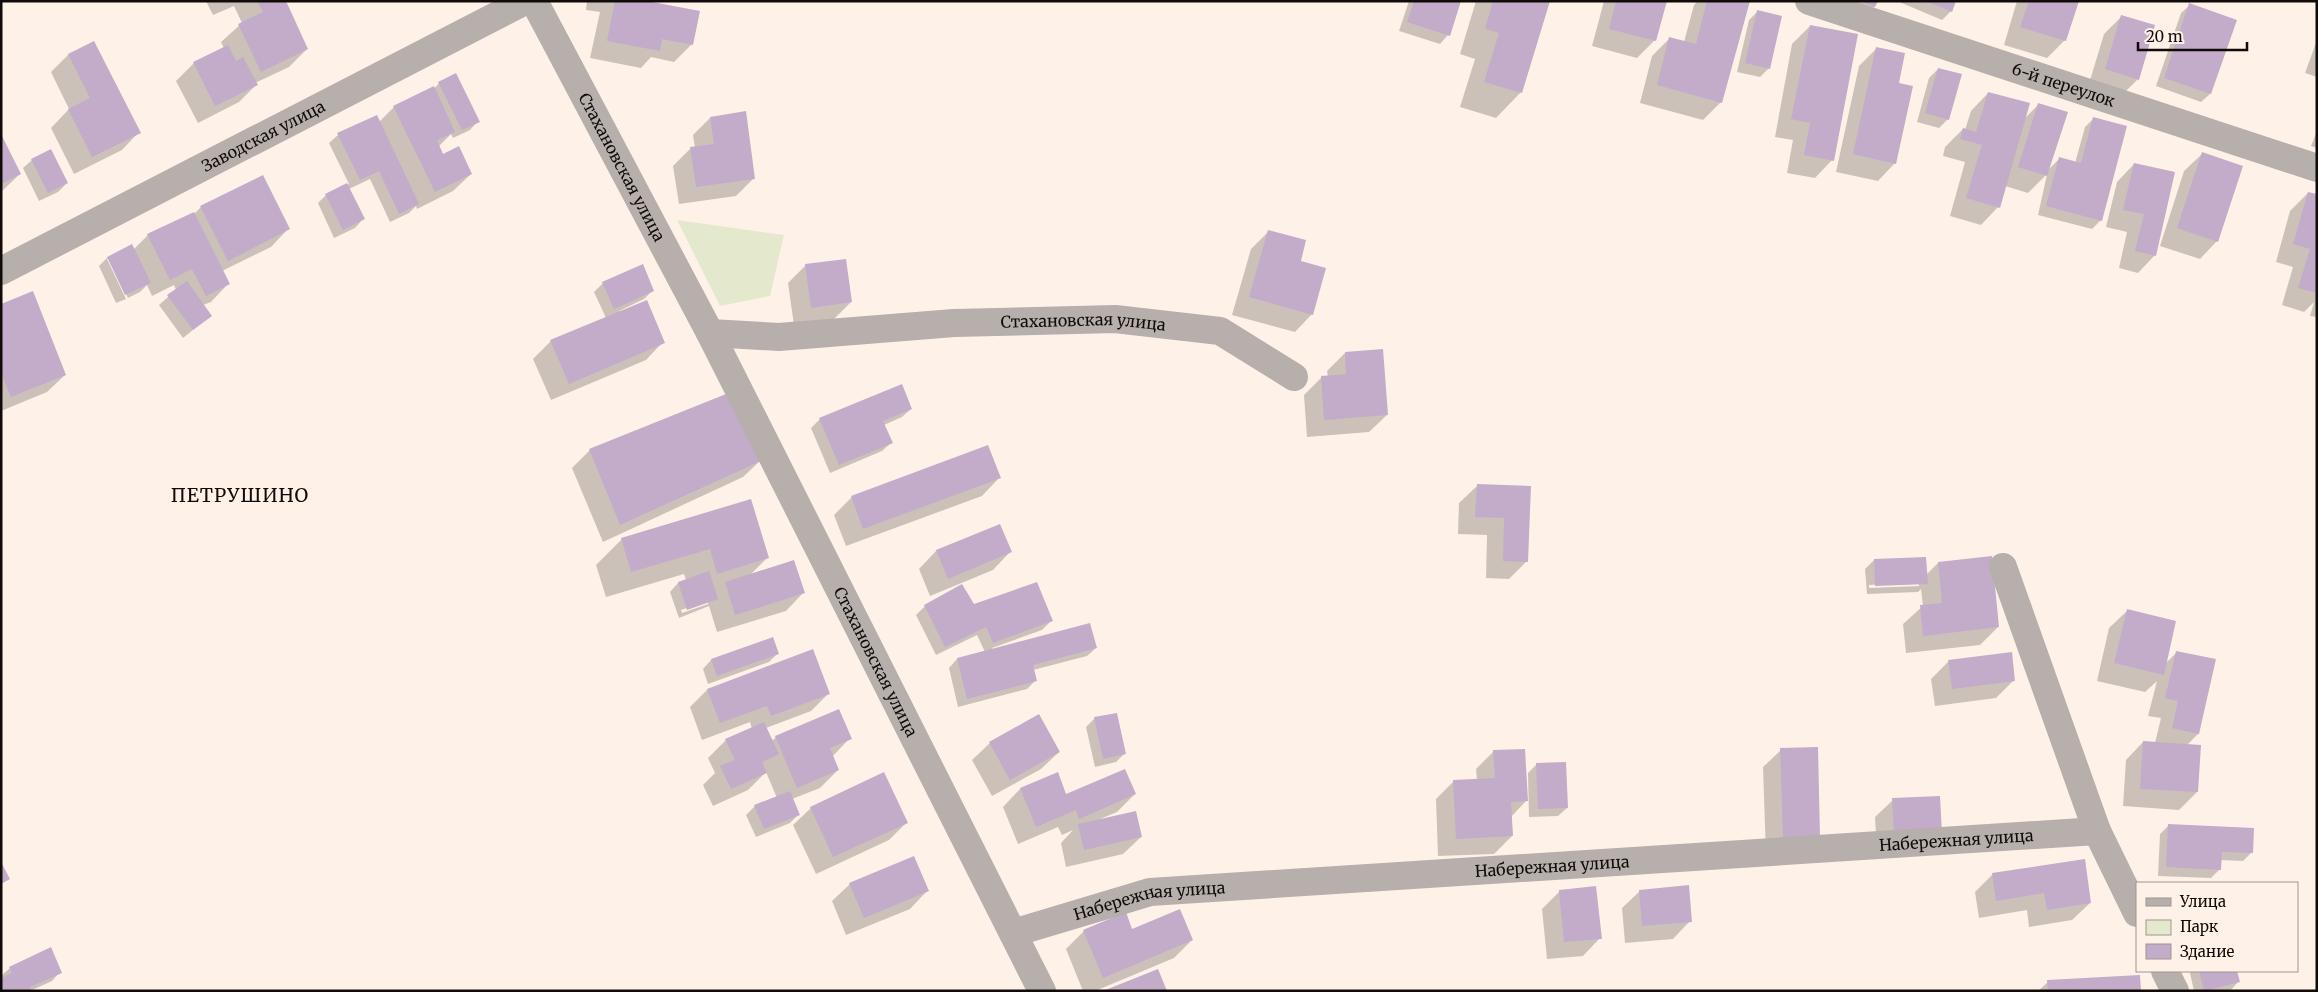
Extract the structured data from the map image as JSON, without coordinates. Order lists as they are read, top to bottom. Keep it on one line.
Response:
{"streets":{"street":["6-й переулок","Заводская улица","Стахановская улица","Набережная улица"]},"crossings":[["Стахановская улица","Набережная улица"]],"districts":["ПЕТРУШИНО"],"legend":["Улица","Парк","Здание"],"scale_bar":"20 m"}
